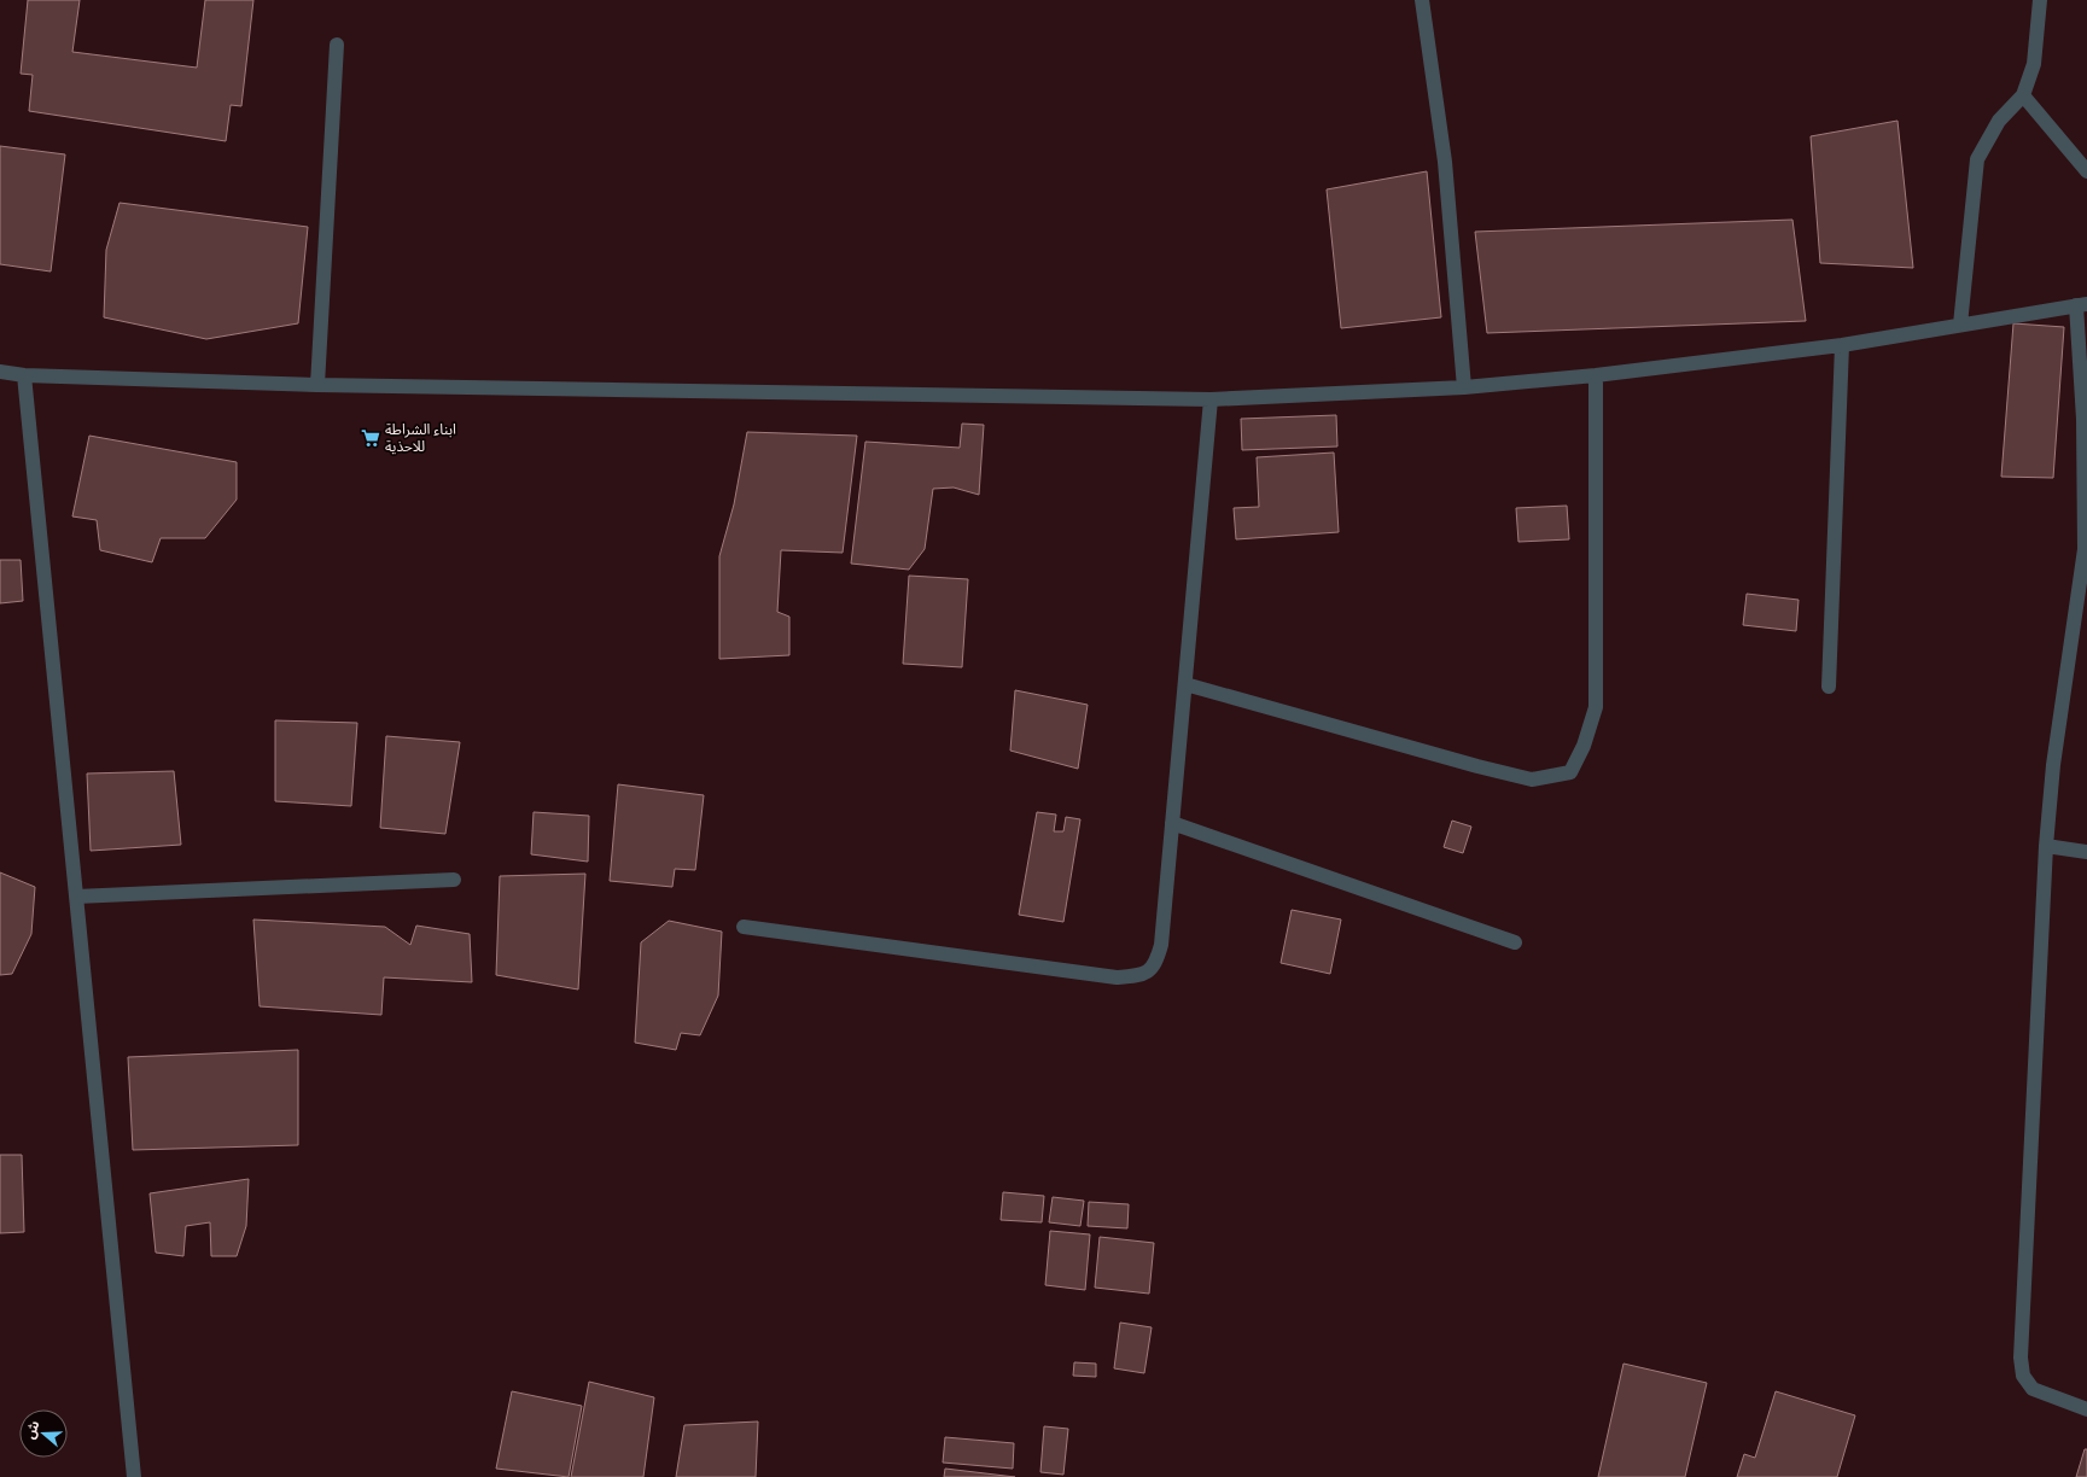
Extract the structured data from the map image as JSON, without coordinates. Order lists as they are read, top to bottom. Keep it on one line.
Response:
{"places":{"supermarket":["ابناء الشراطة للاحذية"]},"north":"left"}
